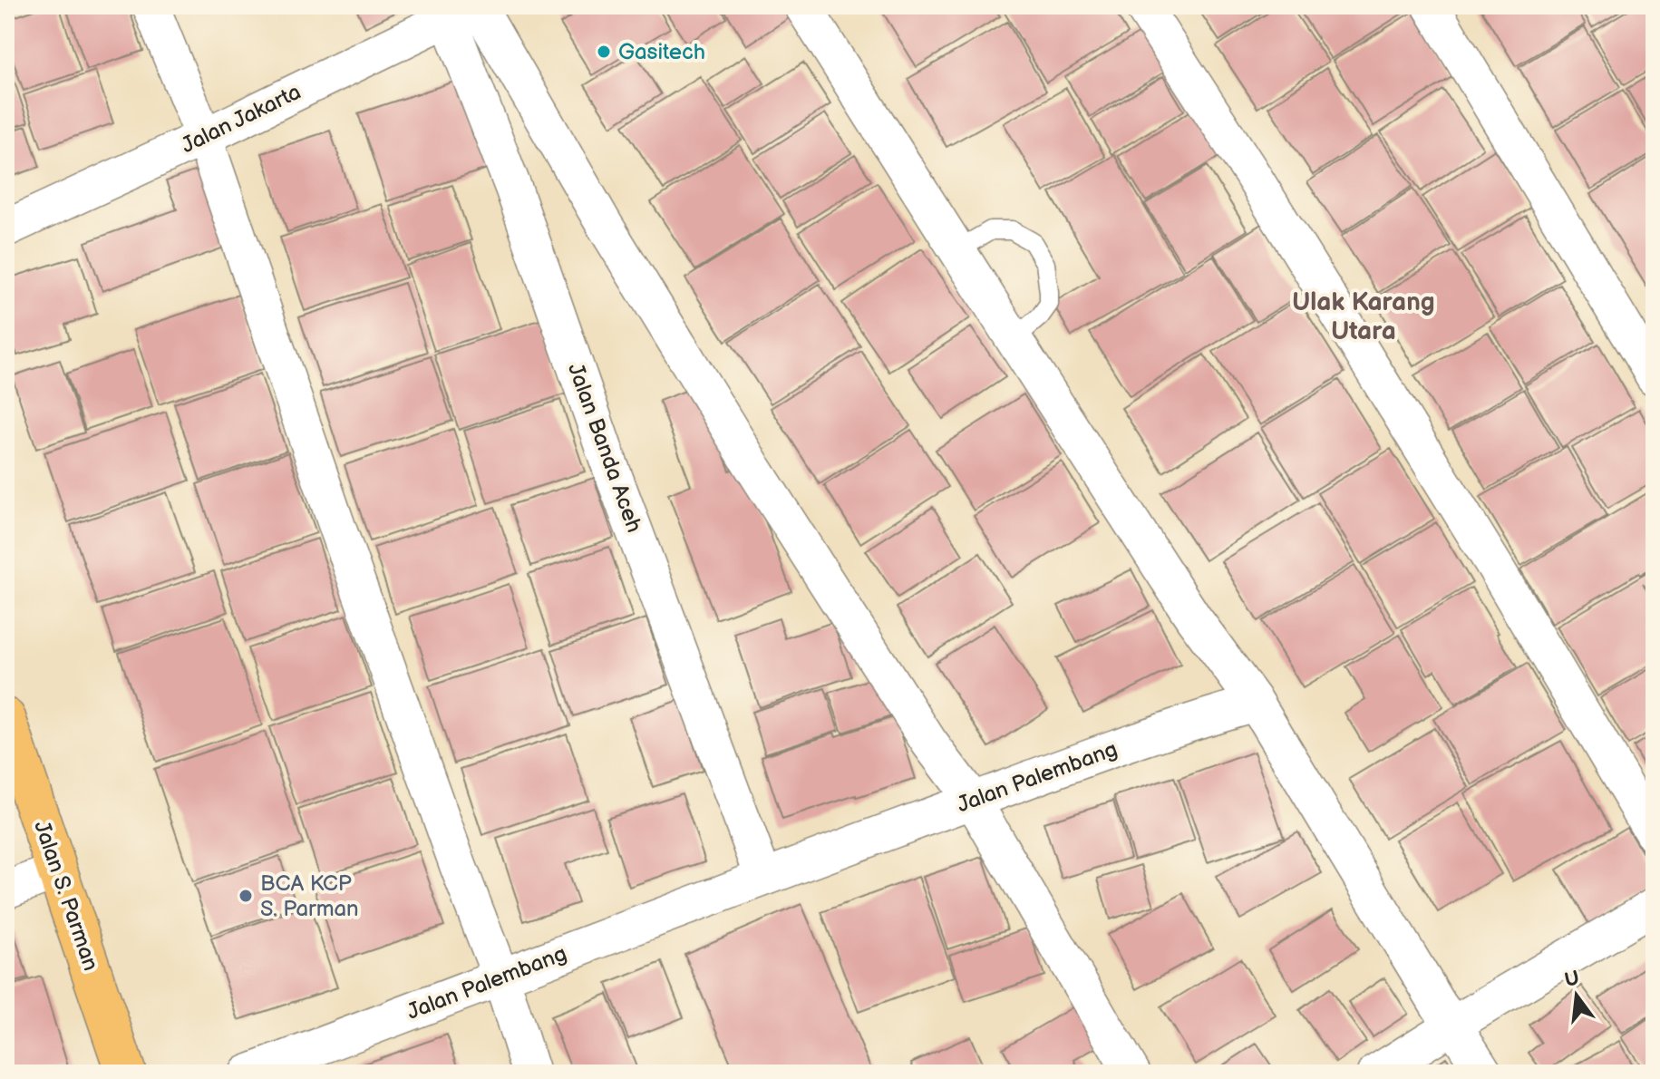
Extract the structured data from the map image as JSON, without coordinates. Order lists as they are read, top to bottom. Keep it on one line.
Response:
{"streets":{"main road":["Jalan S. Parman"],"street":["Jalan Jakarta","Jalan Banda Aceh","Jalan Palembang"]},"crossings":[["Jalan Jakarta","Jalan Banda Aceh"],["Jalan Banda Aceh","Jalan Palembang"]],"districts":["Ulak Karang Utara"],"places":["Gasitech","BCA KCP S. Parman"],"north":"top"}
